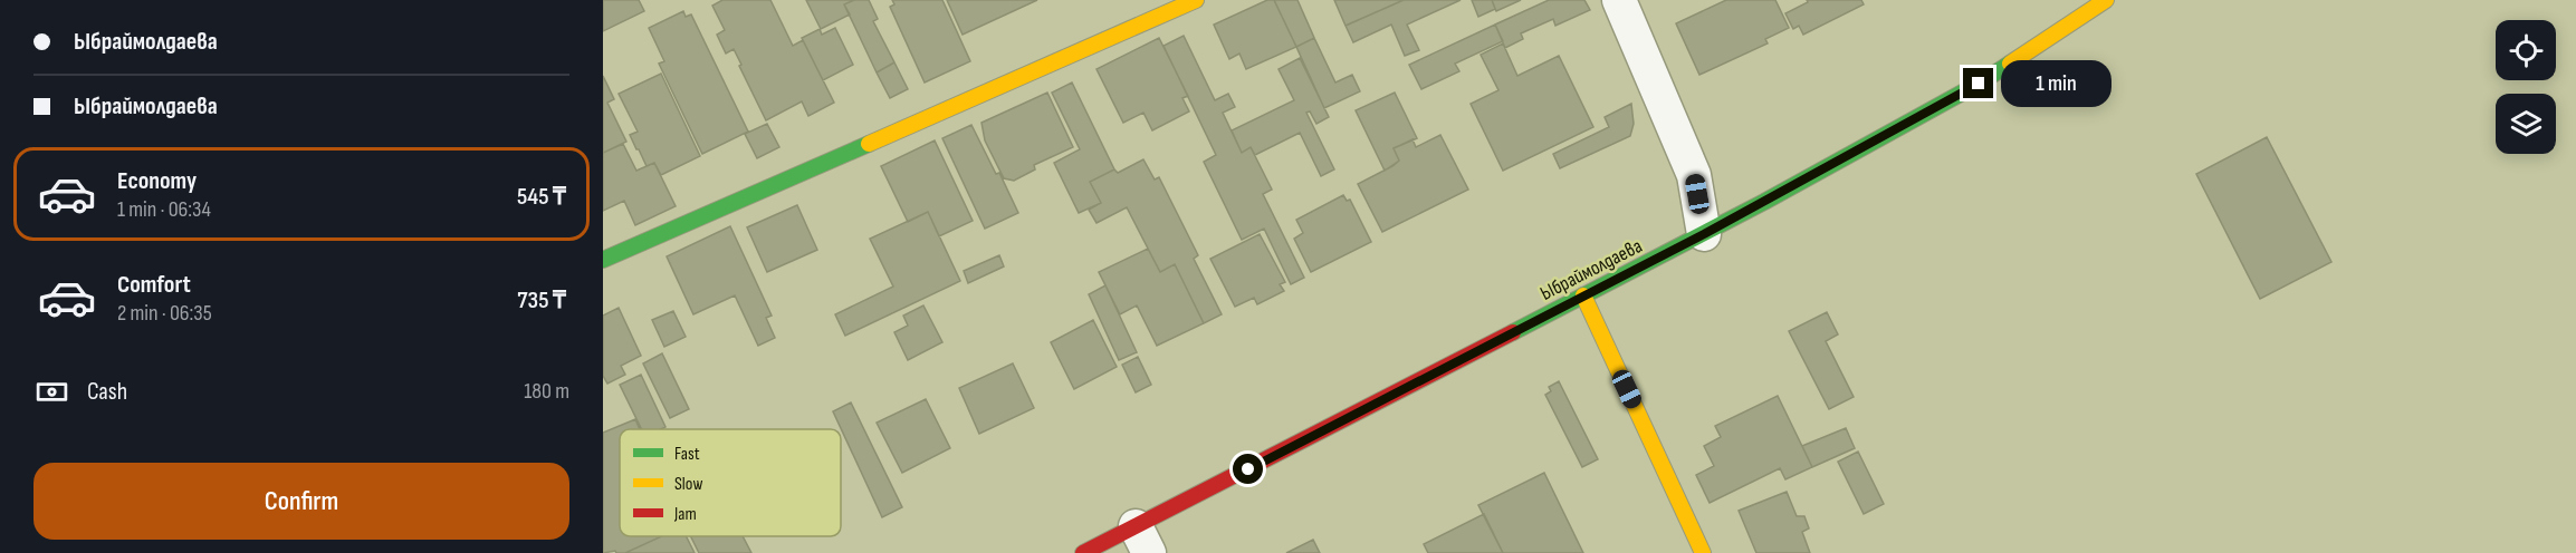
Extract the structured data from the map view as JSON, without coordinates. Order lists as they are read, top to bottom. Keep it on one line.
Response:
{"streets":{"street":["Ыбраймолдаева"]},"legend":["Fast","Slow","Jam"],"page":{"banner":["Ыбраймолдаева","Ыбраймолдаева"],"bubble":"1 min","list":[{"name":"Economy","note":"1 min · 06:34","value":"545 ₸"},{"name":"Comfort","note":"2 min · 06:35","value":"735 ₸"}],"pay":["Cash","180 m"],"buttons":"Confirm"}}
